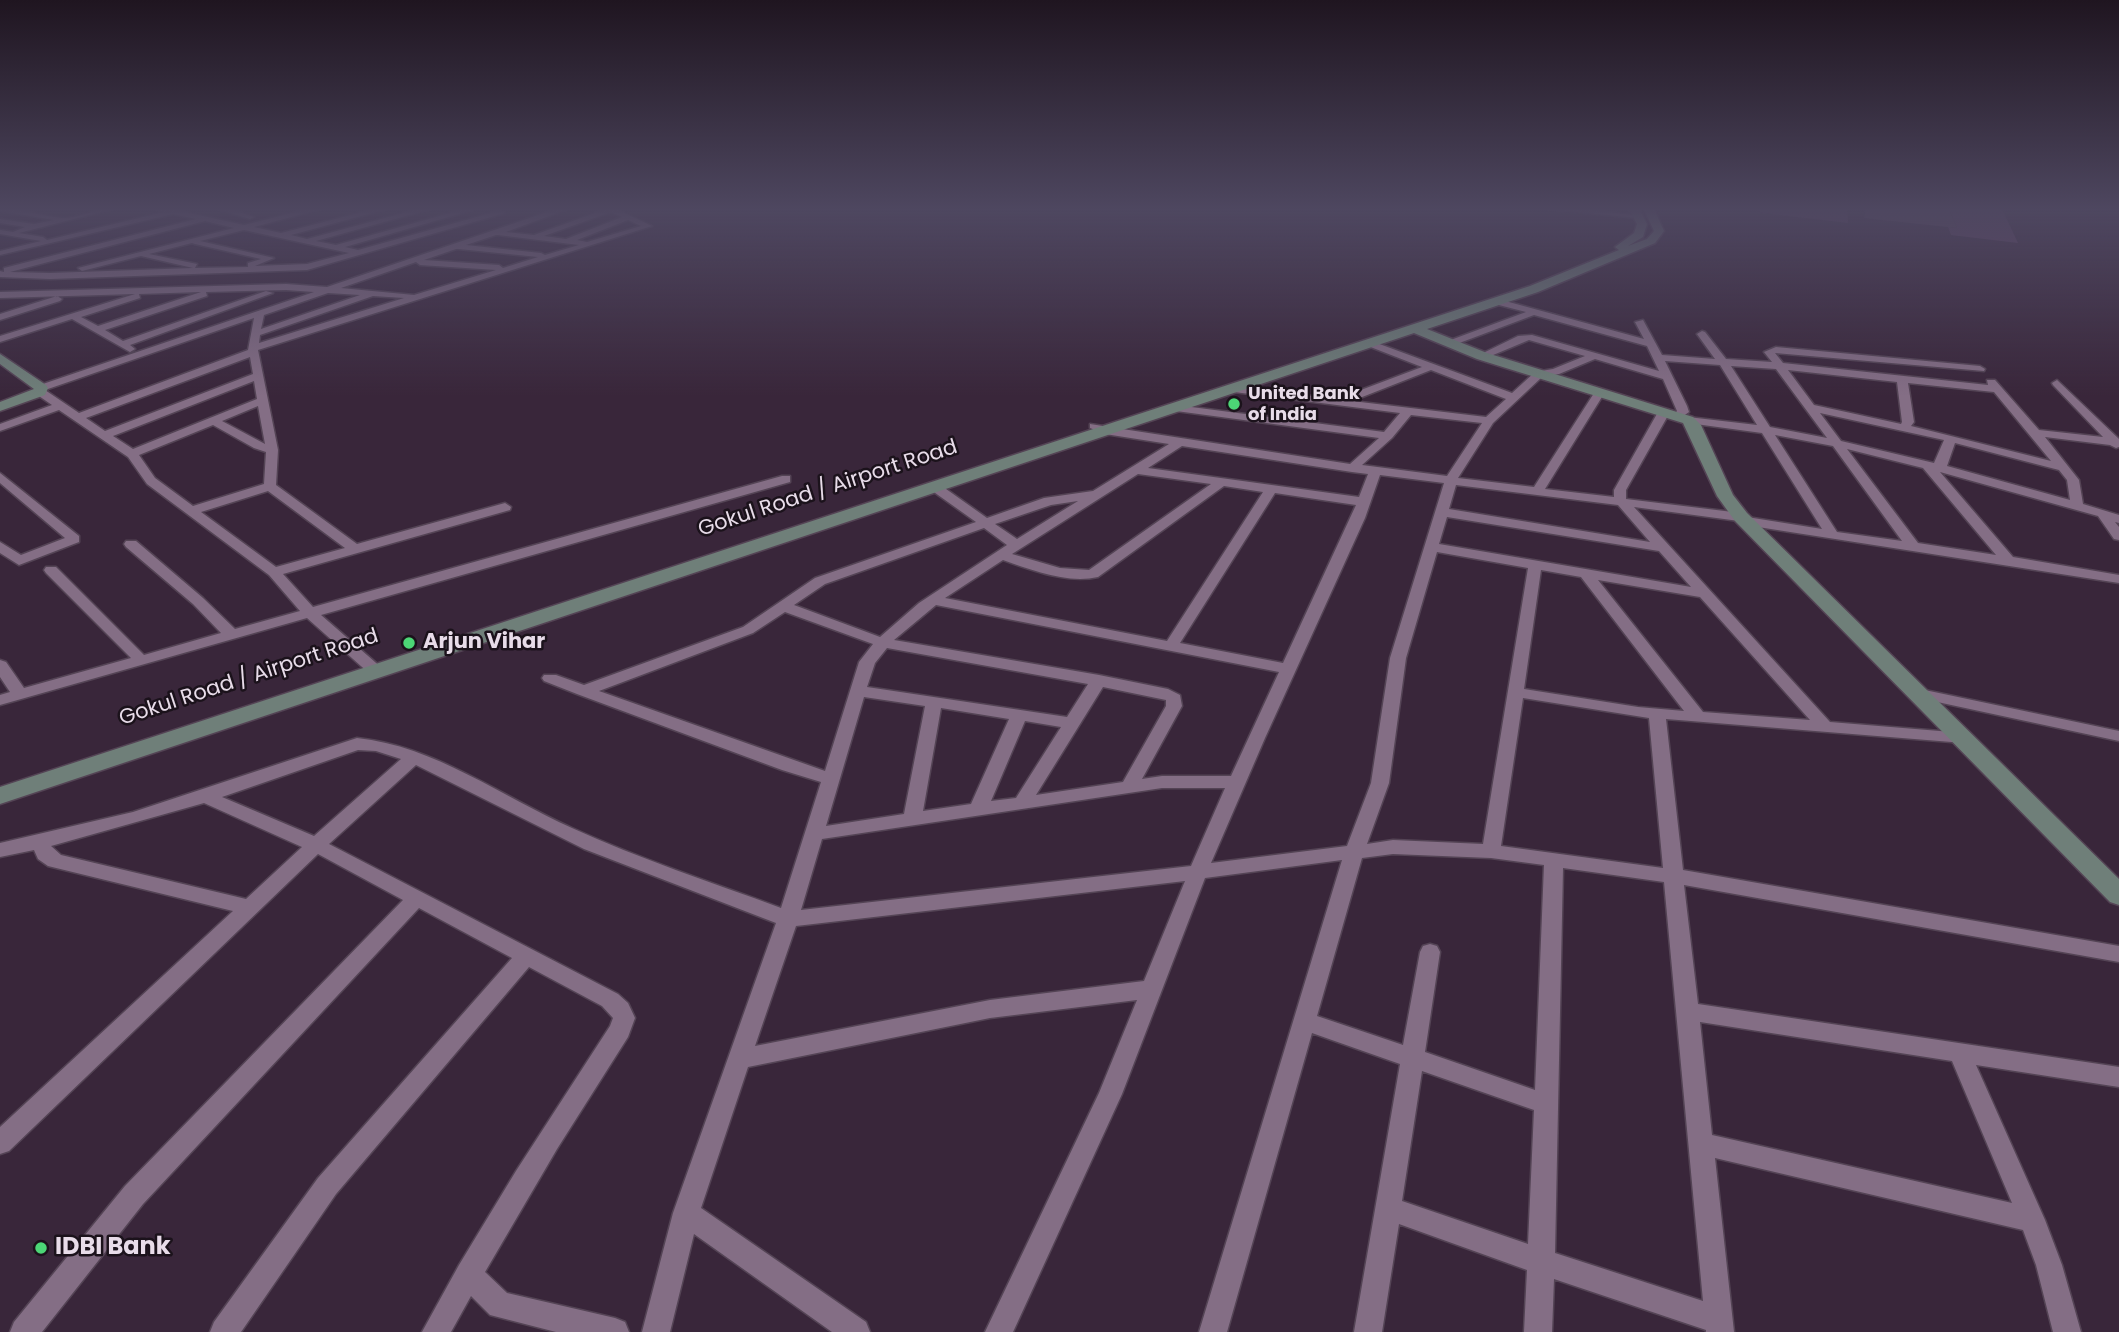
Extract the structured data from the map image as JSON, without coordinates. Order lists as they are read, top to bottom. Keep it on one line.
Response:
{"streets":{"main road":["Gokul Road / Airport Road"]},"places":["United Bank of India","Arjun Vihar","IDBI Bank"]}
